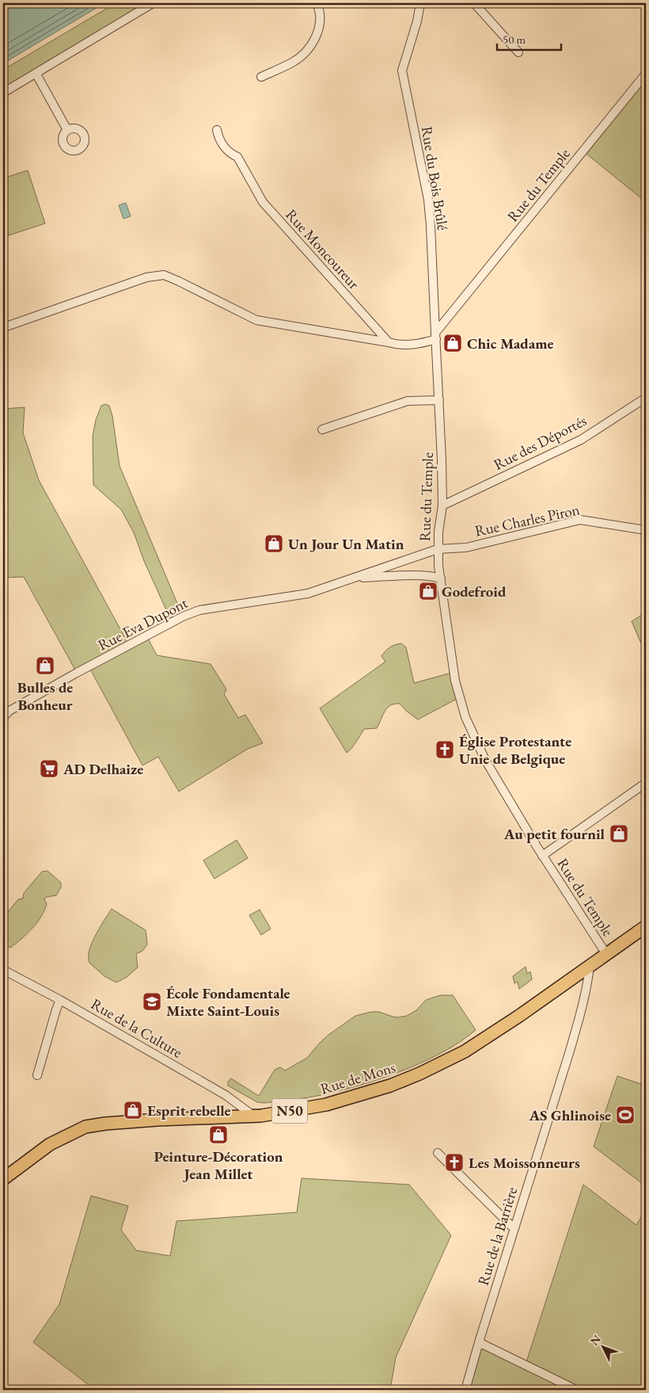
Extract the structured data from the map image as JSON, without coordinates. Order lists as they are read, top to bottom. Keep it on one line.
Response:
{"streets":{"main road":["Rue de Mons","N50"],"street":["Rue du Bois Brûlé","Rue du Temple","Rue Moncoureur","Rue des Déportés","Rue Charles Piron","Rue Eva Dupont","Rue de la Culture","Rue de la Barrière"]},"crossings":[["Rue du Bois Brûlé","Rue du Temple"],["Rue du Temple","Rue des Déportés"],["Rue du Temple","Rue Charles Piron"],["Rue du Temple","Rue de Mons"],["Rue Charles Piron","Rue Eva Dupont"],["Rue de la Culture","Rue de Mons"],["Rue de Mons","Rue de la Barrière"]],"places":{"shop":["Chic Madame","Un Jour Un Matin","Godefroid","Bulles de Bonheur","Au petit fournil","Esprit rebelle","Peinture-Décoration Jean Millet"],"church":["Église Protestante Unie de Belgique","Les Moissonneurs"],"supermarket":["AD Delhaize"],"school or university":["École Fondamentale Mixte Saint-Louis"],"sports":["AS Ghlinoise"]},"scale_bar":"50 m","north":"top left"}
